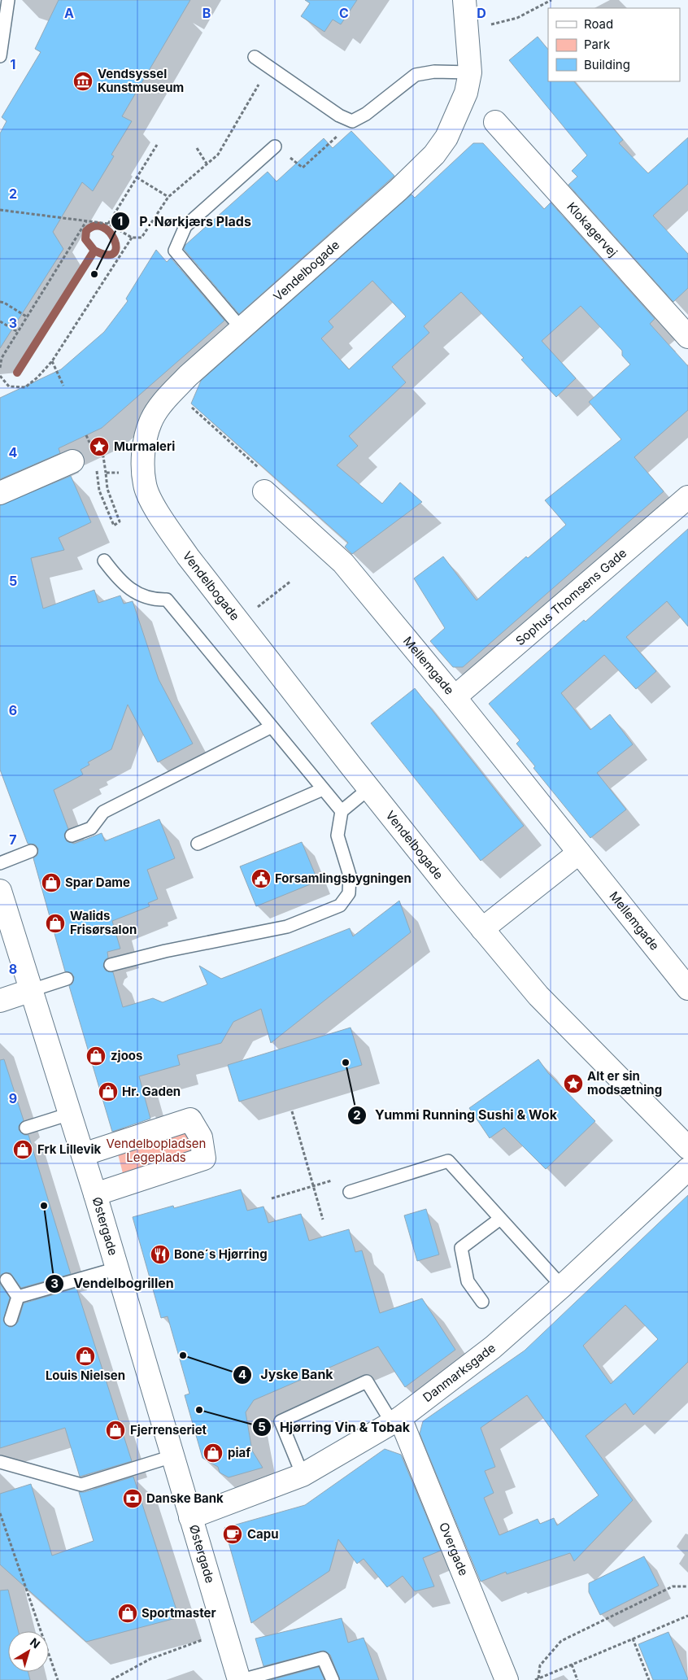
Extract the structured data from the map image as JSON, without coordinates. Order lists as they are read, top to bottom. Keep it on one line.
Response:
{"streets":{"street":["Klokagervej","Vendelbogade","Sophus Thomsens Gade","Mellemgade","Østergade","Danmarksgade","Overgade"]},"crossings":[["Sophus Thomsens Gade","Mellemgade"],["Østergade","Danmarksgade"],["Danmarksgade","Overgade"]],"parks":["Vendelbopladsen Legeplads"],"places":{"museum":["Vendsyssel Kunstmuseum"],"other":["P. Nørkjærs Plads","Yummi Running Sushi & Wok","Vendelbogrillen","Jyske Bank","Hjørring Vin & Tobak"],"place":["Murmaleri","Alt er sin modsætning"],"public building":["Forsamlingsbygningen"],"shop":["Spar Dame","Walids Frisørsalon","zjoos","Hr. Gaden","Frk Lillevik","Louis Nielsen","Fjerrenseriet","piaf","Sportmaster"],"restaurant":["Bone´s Hjørring"],"bank":["Danske Bank"],"cafe":["Capu"]},"legend":["Road","Park","Building"],"north":"top right","grid":{"columns":["A","B","C","D"],"rows":["1","2","3","4","5","6","7","8","9"]}}
